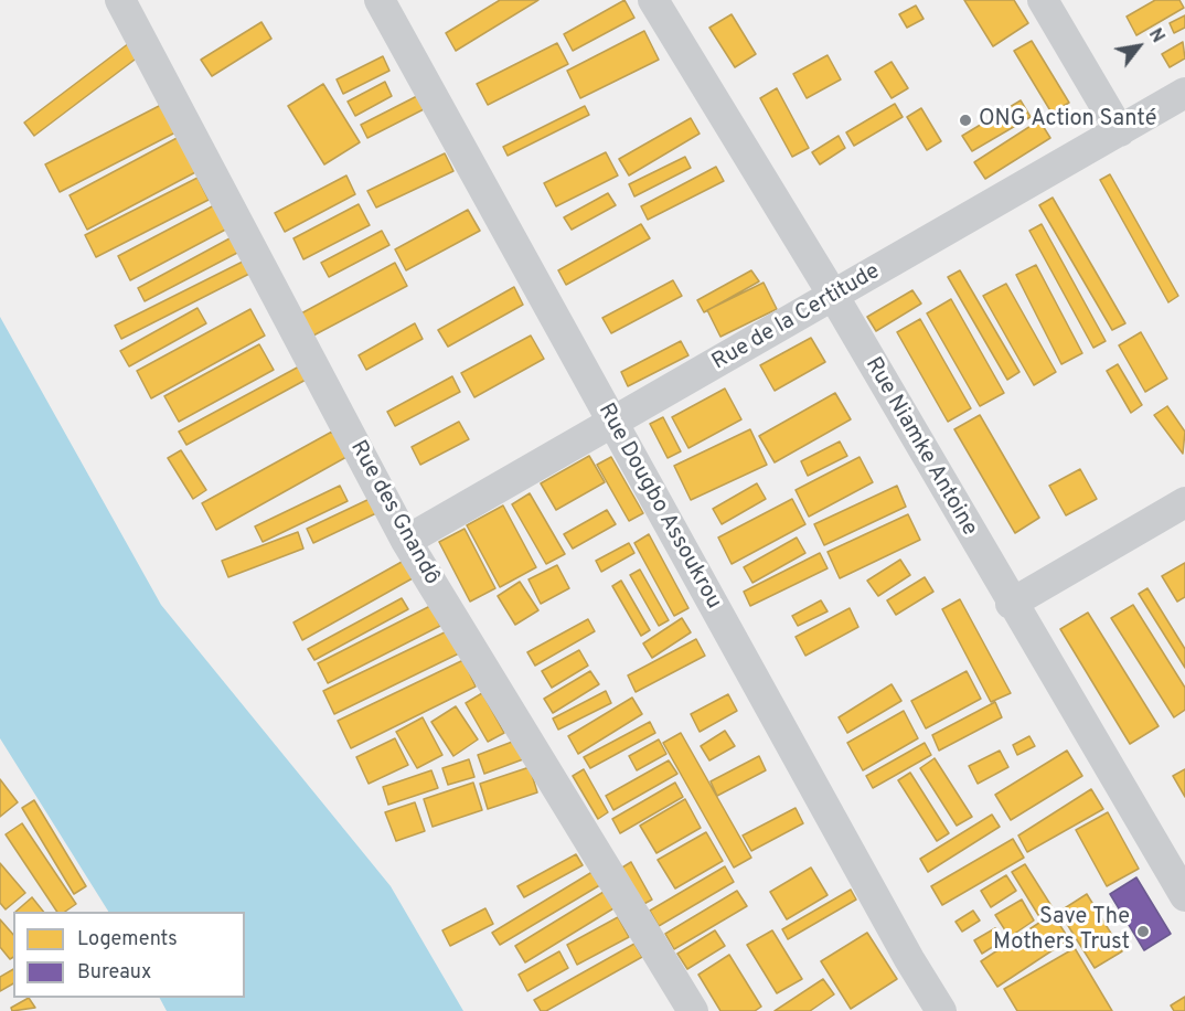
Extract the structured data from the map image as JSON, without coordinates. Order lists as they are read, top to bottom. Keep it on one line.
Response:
{"streets":{"street":["Rue de la Certitude","Rue Niamke Antoine","Rue Dougbo Assoukrou","Rue des Gnandô"]},"crossings":[["Rue de la Certitude","Rue Niamke Antoine"],["Rue de la Certitude","Rue Dougbo Assoukrou"],["Rue de la Certitude","Rue des Gnandô"]],"places":["ONG Action Santé","Save The Mothers Trust"],"legend":["Logements","Bureaux"],"north":"top right"}
